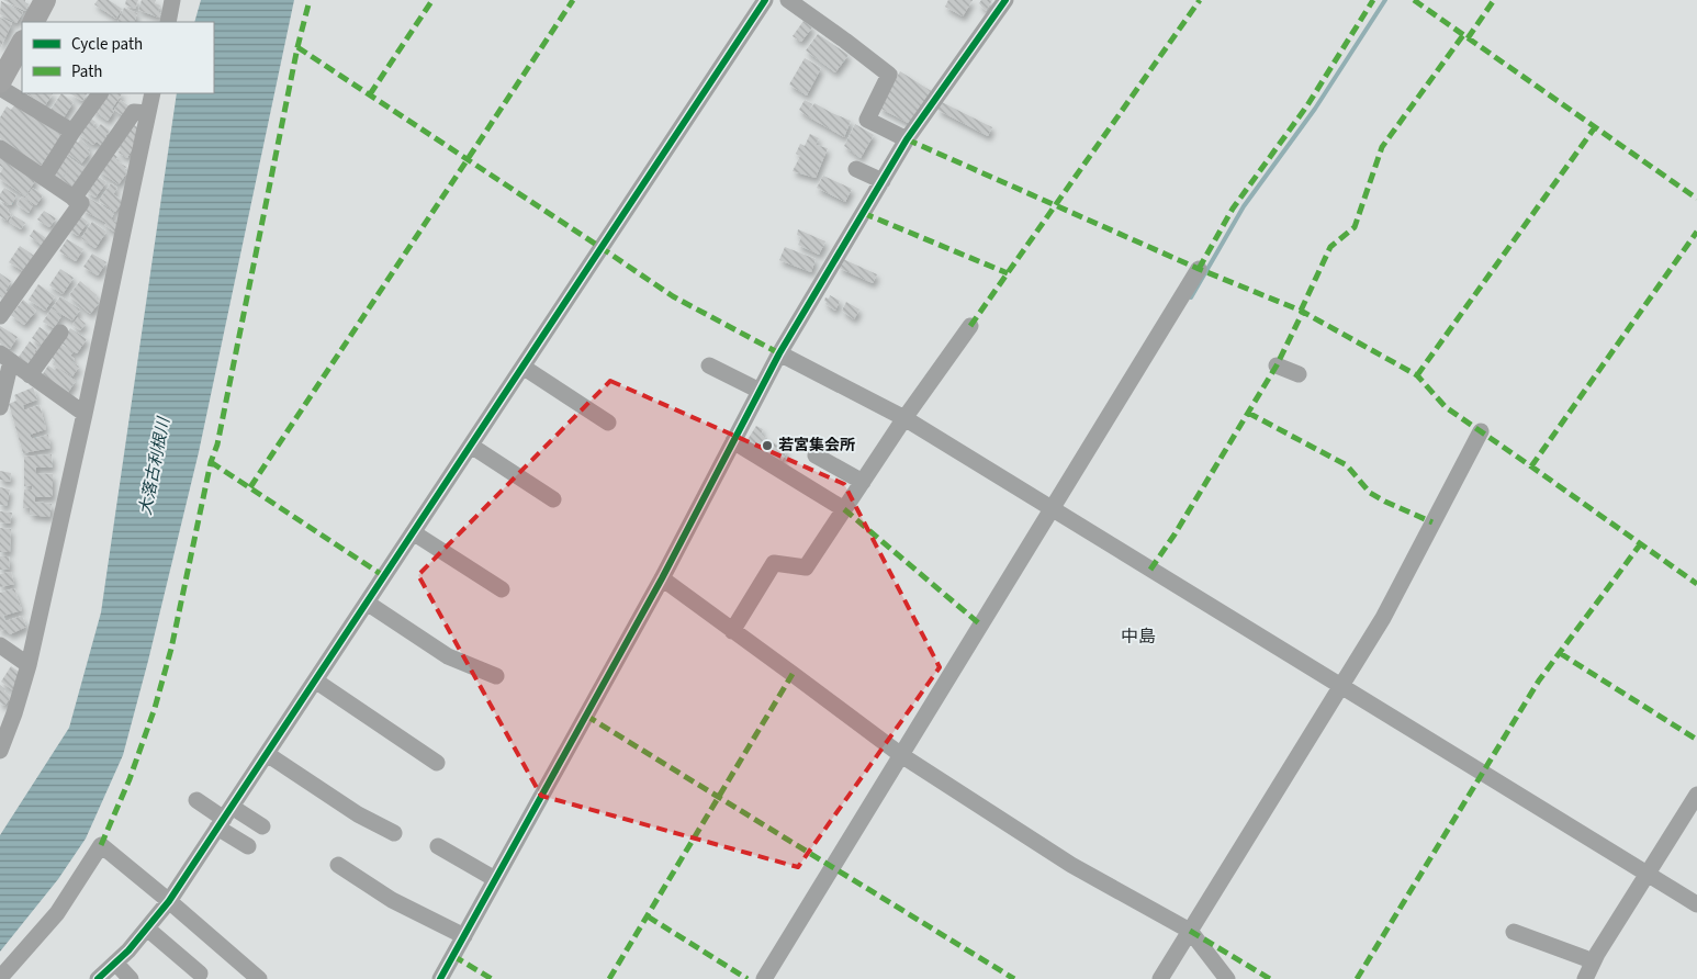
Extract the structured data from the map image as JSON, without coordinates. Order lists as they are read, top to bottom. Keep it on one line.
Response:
{"districts":["中島"],"water":["大落古利根川"],"places":["若宮集会所"],"legend":["Cycle path","Path"]}
